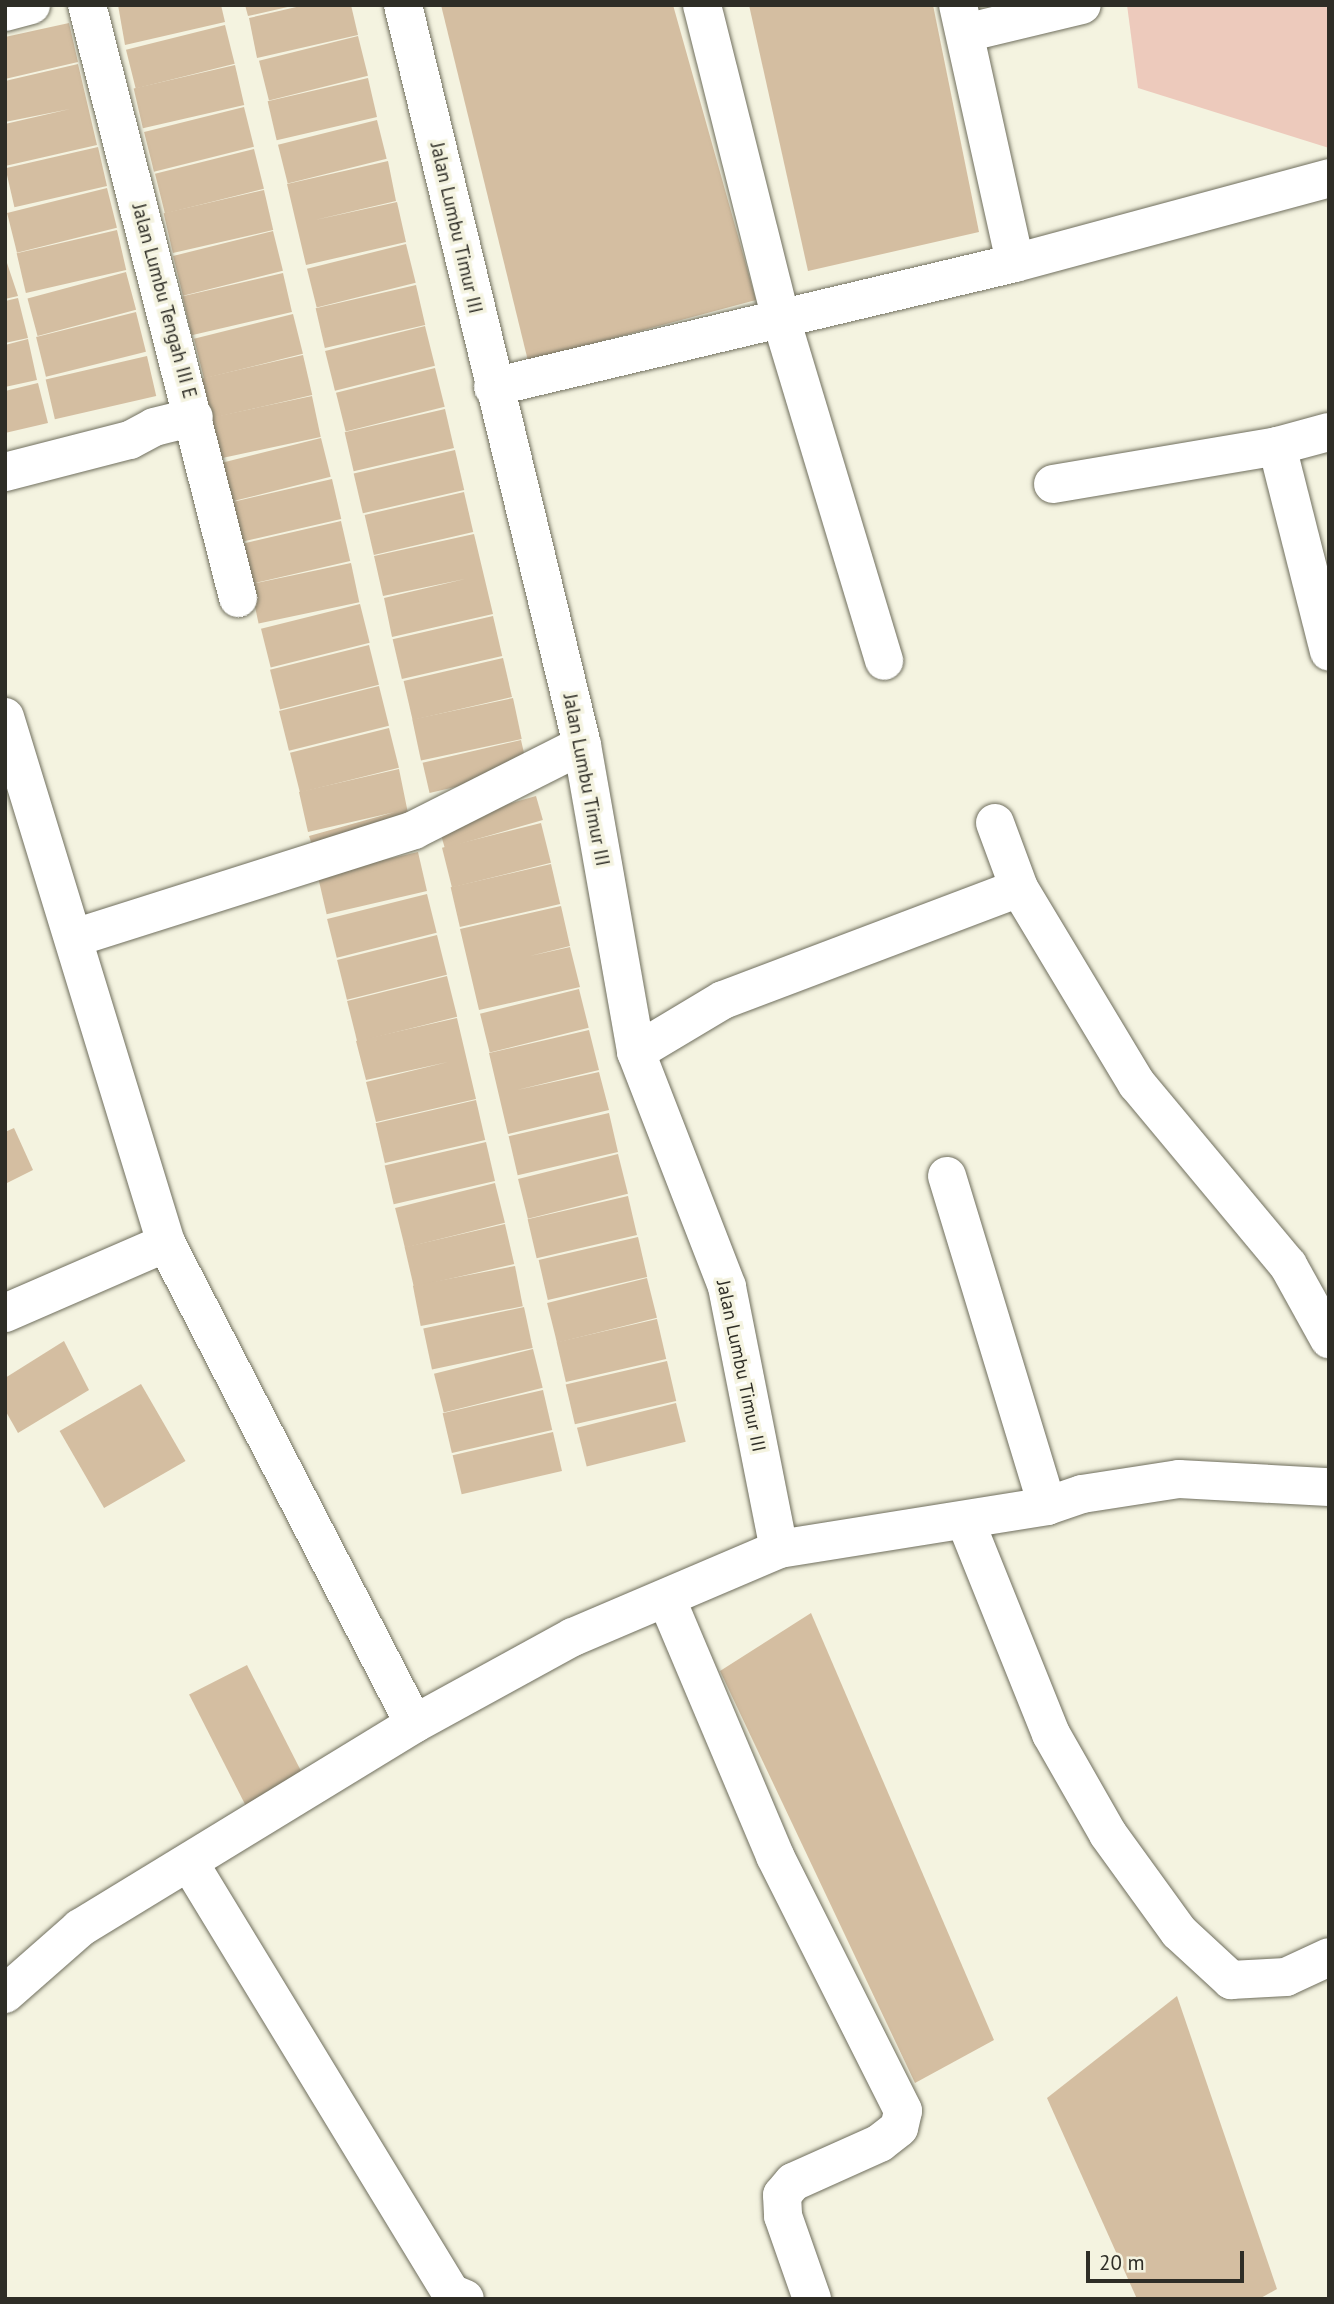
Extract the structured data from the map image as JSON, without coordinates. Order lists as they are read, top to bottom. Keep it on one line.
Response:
{"streets":{"street":["Jalan Lumbu Timur III","Jalan Lumbu Tengah III E"]},"scale_bar":"20 m"}
